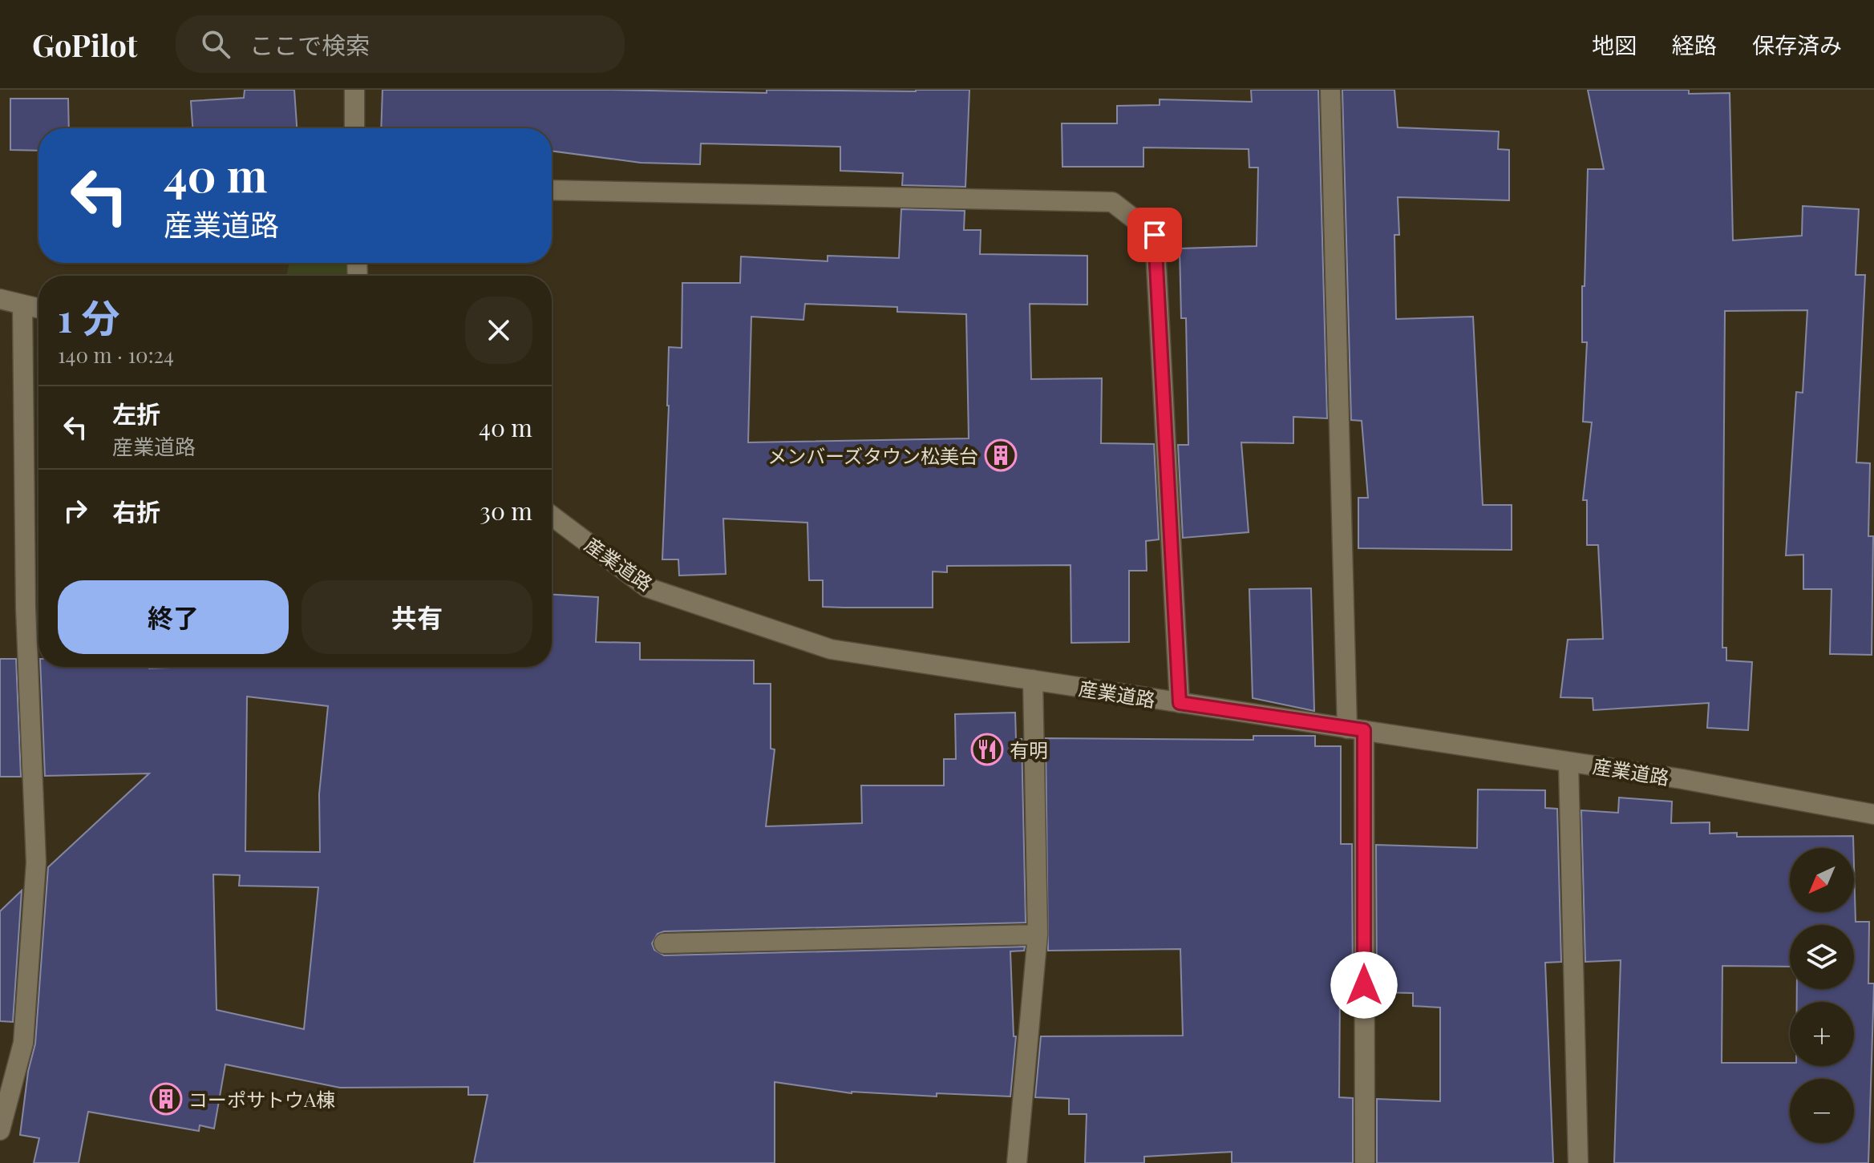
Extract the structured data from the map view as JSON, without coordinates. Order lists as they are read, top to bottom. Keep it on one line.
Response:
{"streets":{"street":["産業道路"]},"places":{"building":["メンバーズタウン松美台","コーポサトウA棟"],"restaurant":["有明"]},"north":"bottom left","page":{"header":"GoPilot","search":"ここで検索","nav":["地図","経路","保存済み"],"turn":["40 m","産業道路"],"heading":["1 分","140 m · 10:24"],"list":[{"name":"左折","note":"産業道路","value":"40 m"},{"name":"右折","value":"30 m"}],"buttons":["終了","共有"],"map_buttons":["+","−"]}}
